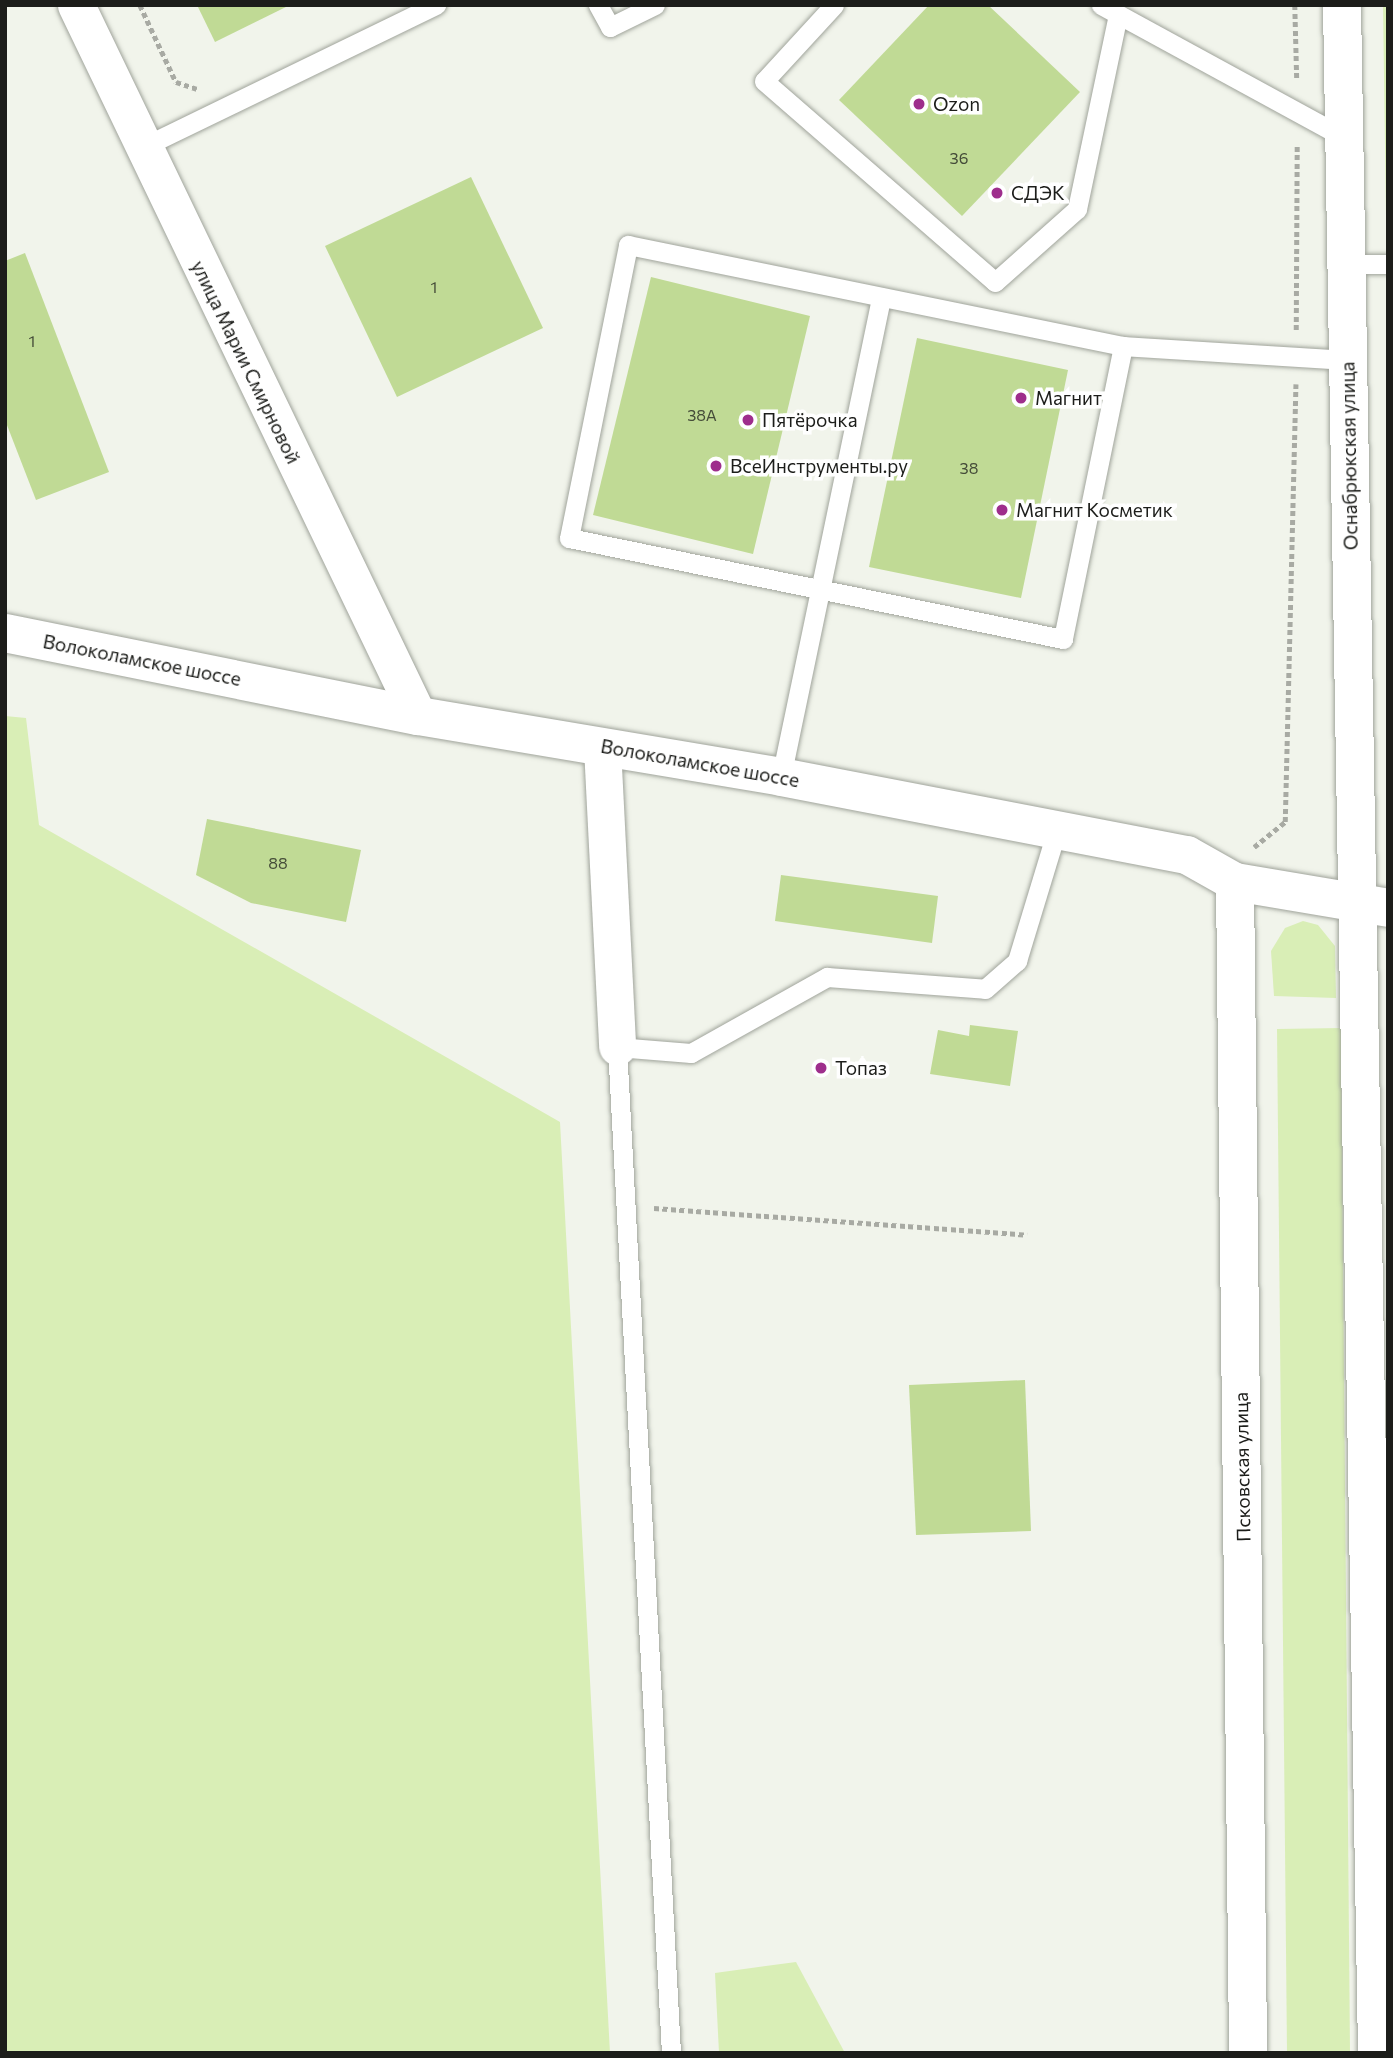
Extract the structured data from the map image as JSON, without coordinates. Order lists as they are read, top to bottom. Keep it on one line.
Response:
{"streets":{"main road":["Оснабрюкская улица","Волоколамское шоссе","Псковская улица"],"street":["улица Марии Смирновой"]},"crossings":[["улица Марии Смирновой","Волоколамское шоссе"],["Оснабрюкская улица","Волоколамское шоссе"],["Волоколамское шоссе","Псковская улица"]],"places":["Ozon","СДЭК","Магнит","Пятёрочка","ВсеИнструменты.ру","Магнит Косметик","Топаз"],"house_numbers":["36","1","1","38А","38","88"]}
